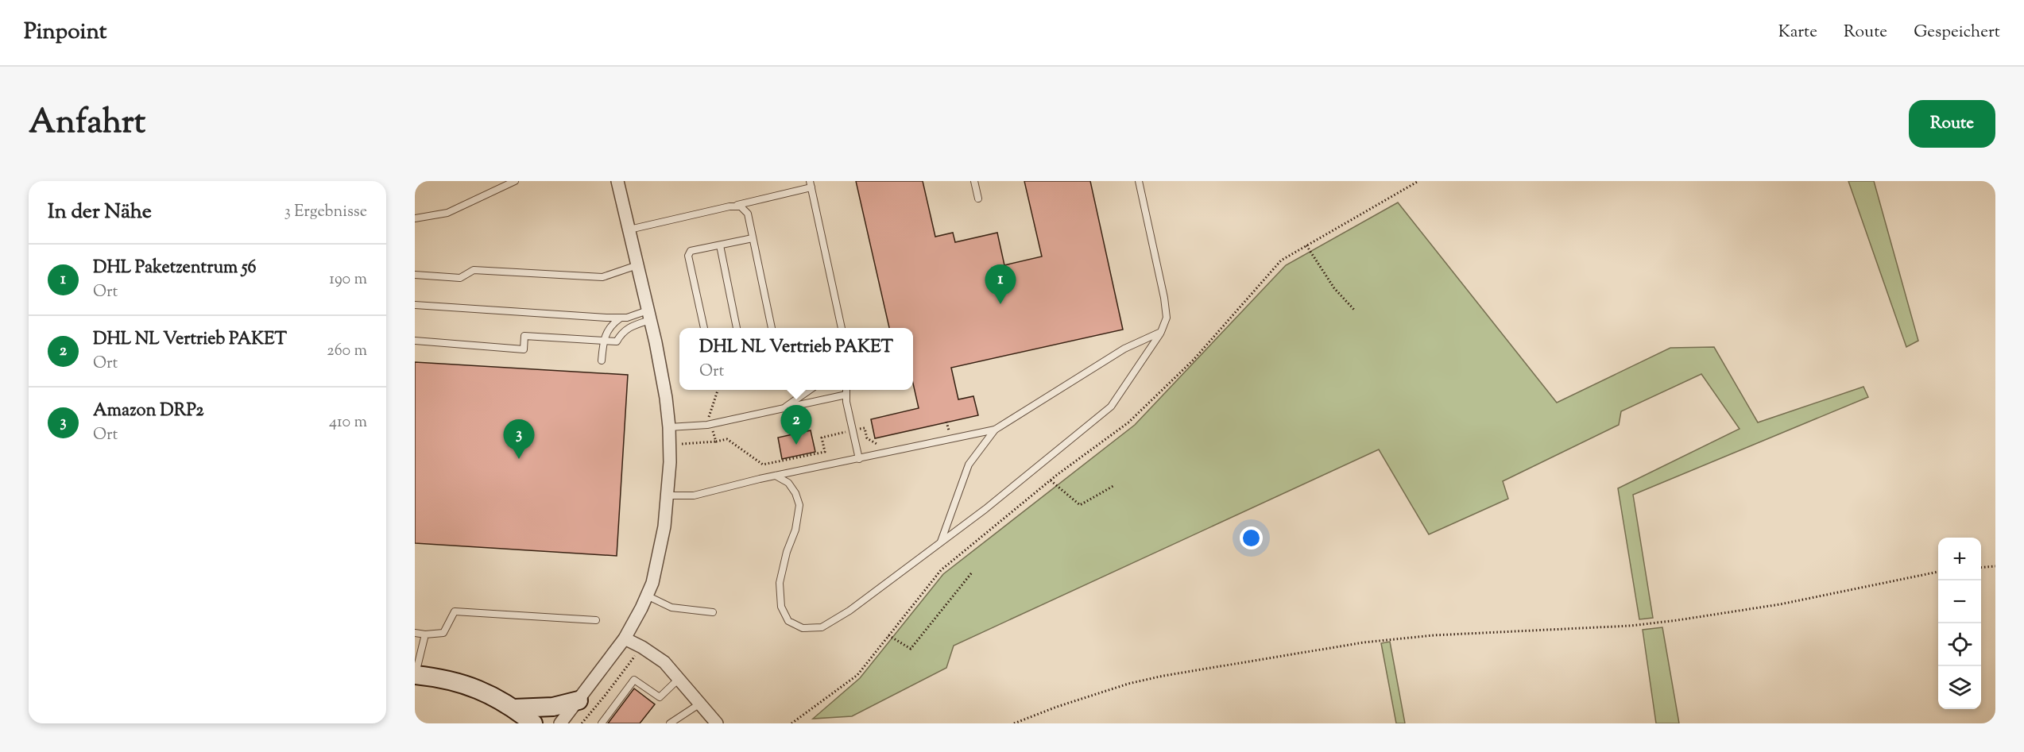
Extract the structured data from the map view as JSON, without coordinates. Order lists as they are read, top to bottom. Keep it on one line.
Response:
{"page":{"header":"Pinpoint","nav":["Karte","Route","Gespeichert"],"title":"Anfahrt","buttons":"Route","heading":["In der Nähe","3 Ergebnisse"],"list":[{"mark":"1","name":"DHL Paketzentrum 56","note":"Ort","value":"190 m"},{"mark":"2","name":"DHL NL Vertrieb PAKET","note":"Ort","value":"260 m"},{"mark":"3","name":"Amazon DRP2","note":"Ort","value":"410 m"}],"pins":["1","2","3"],"popup":["DHL NL Vertrieb PAKET","Ort"],"map_buttons":["+","−"]}}
